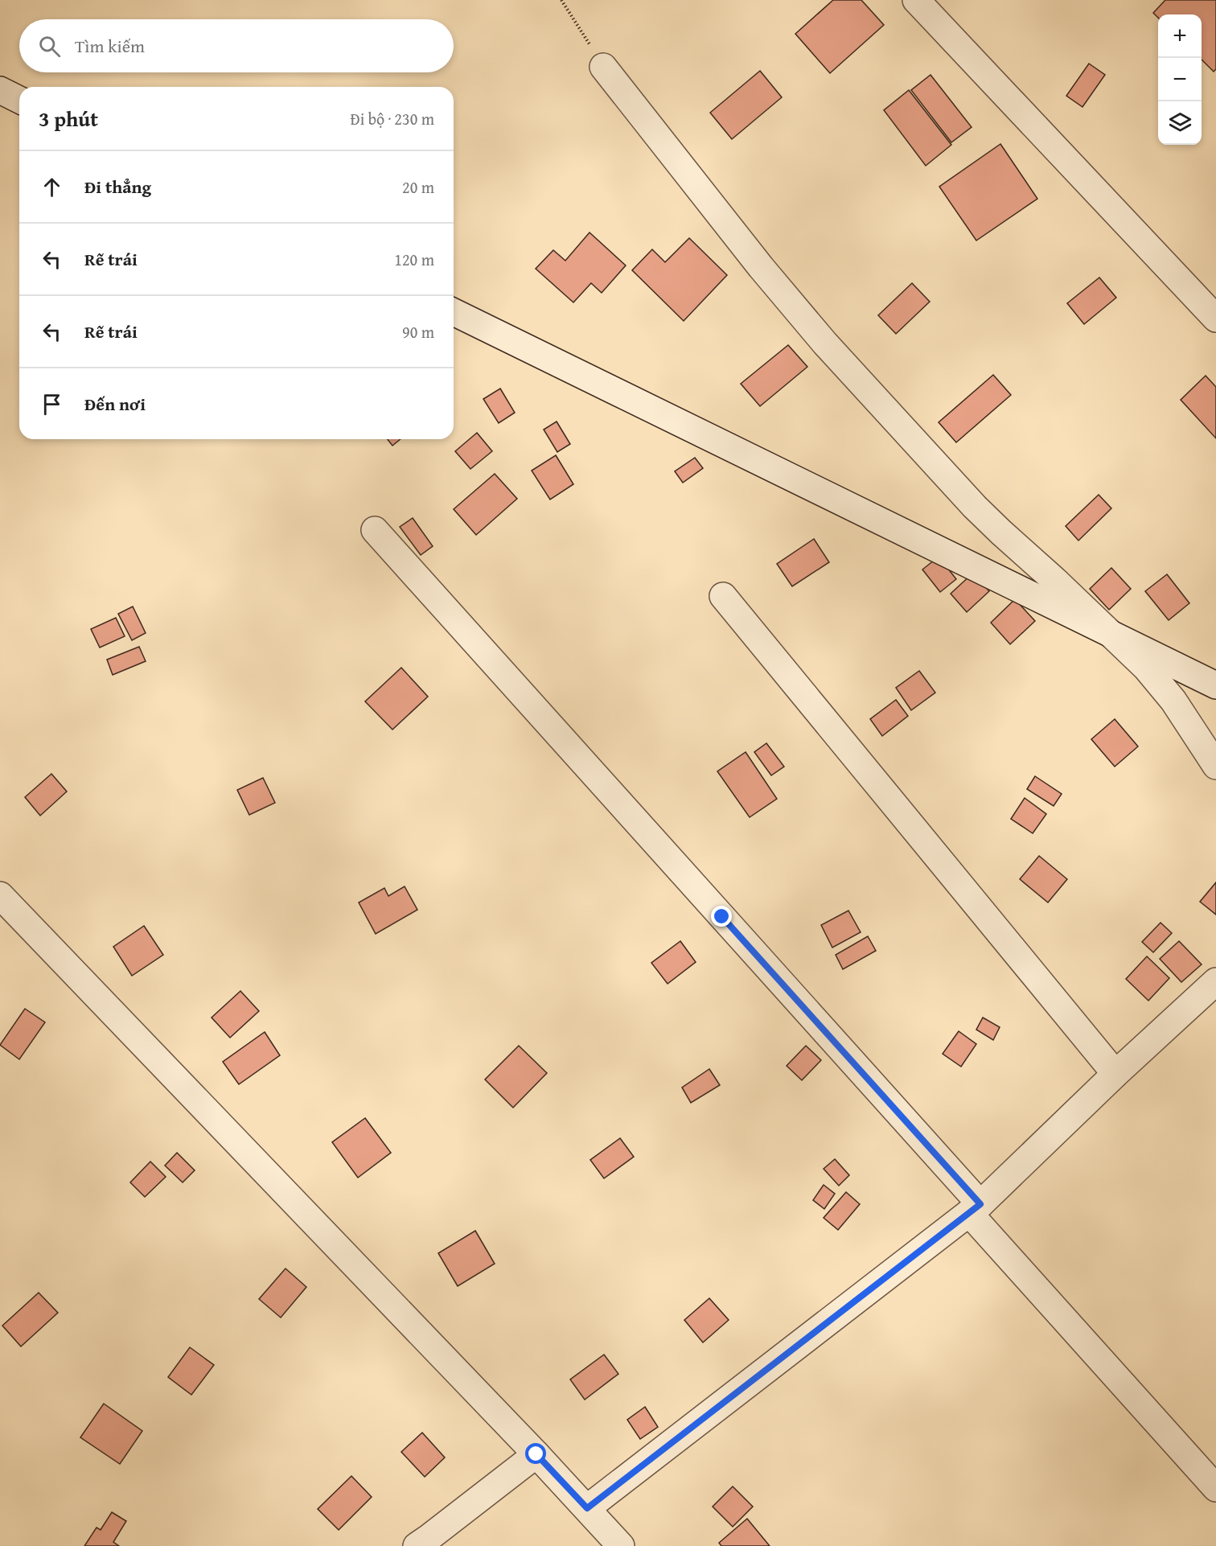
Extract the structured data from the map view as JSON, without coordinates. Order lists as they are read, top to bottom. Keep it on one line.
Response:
{"page":{"map_buttons":["+","−"],"search":"Tìm kiếm","heading":["3 phút","Đi bộ · 230 m"],"list":[["Đi thẳng","20 m"],["Rẽ trái","120 m"],["Rẽ trái","90 m"],"Đến nơi"]}}
